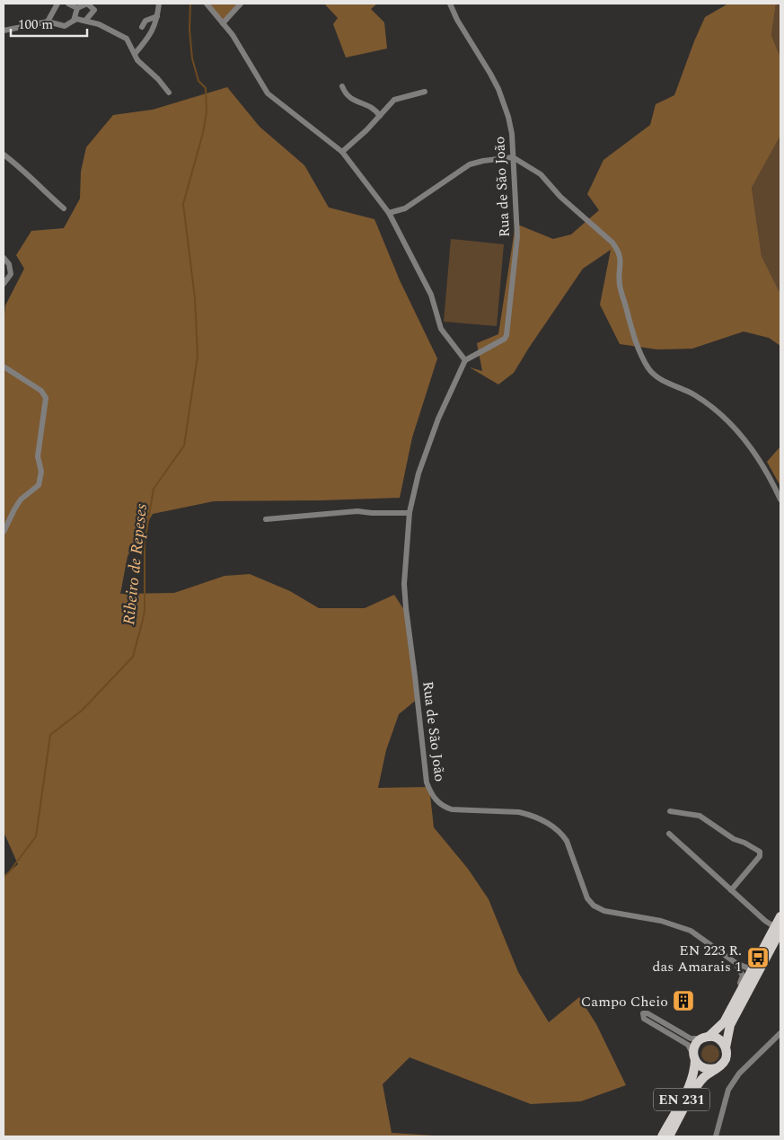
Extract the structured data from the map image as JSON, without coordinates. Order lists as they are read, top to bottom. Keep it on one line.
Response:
{"streets":{"main road":["EN 231"],"street":["Rua de São João"]},"water":["Ribeiro de Repeses"],"places":{"bus stop":["EN 223 R. das Amarais 1"],"building":["Campo Cheio"]},"scale_bar":"100 m"}
